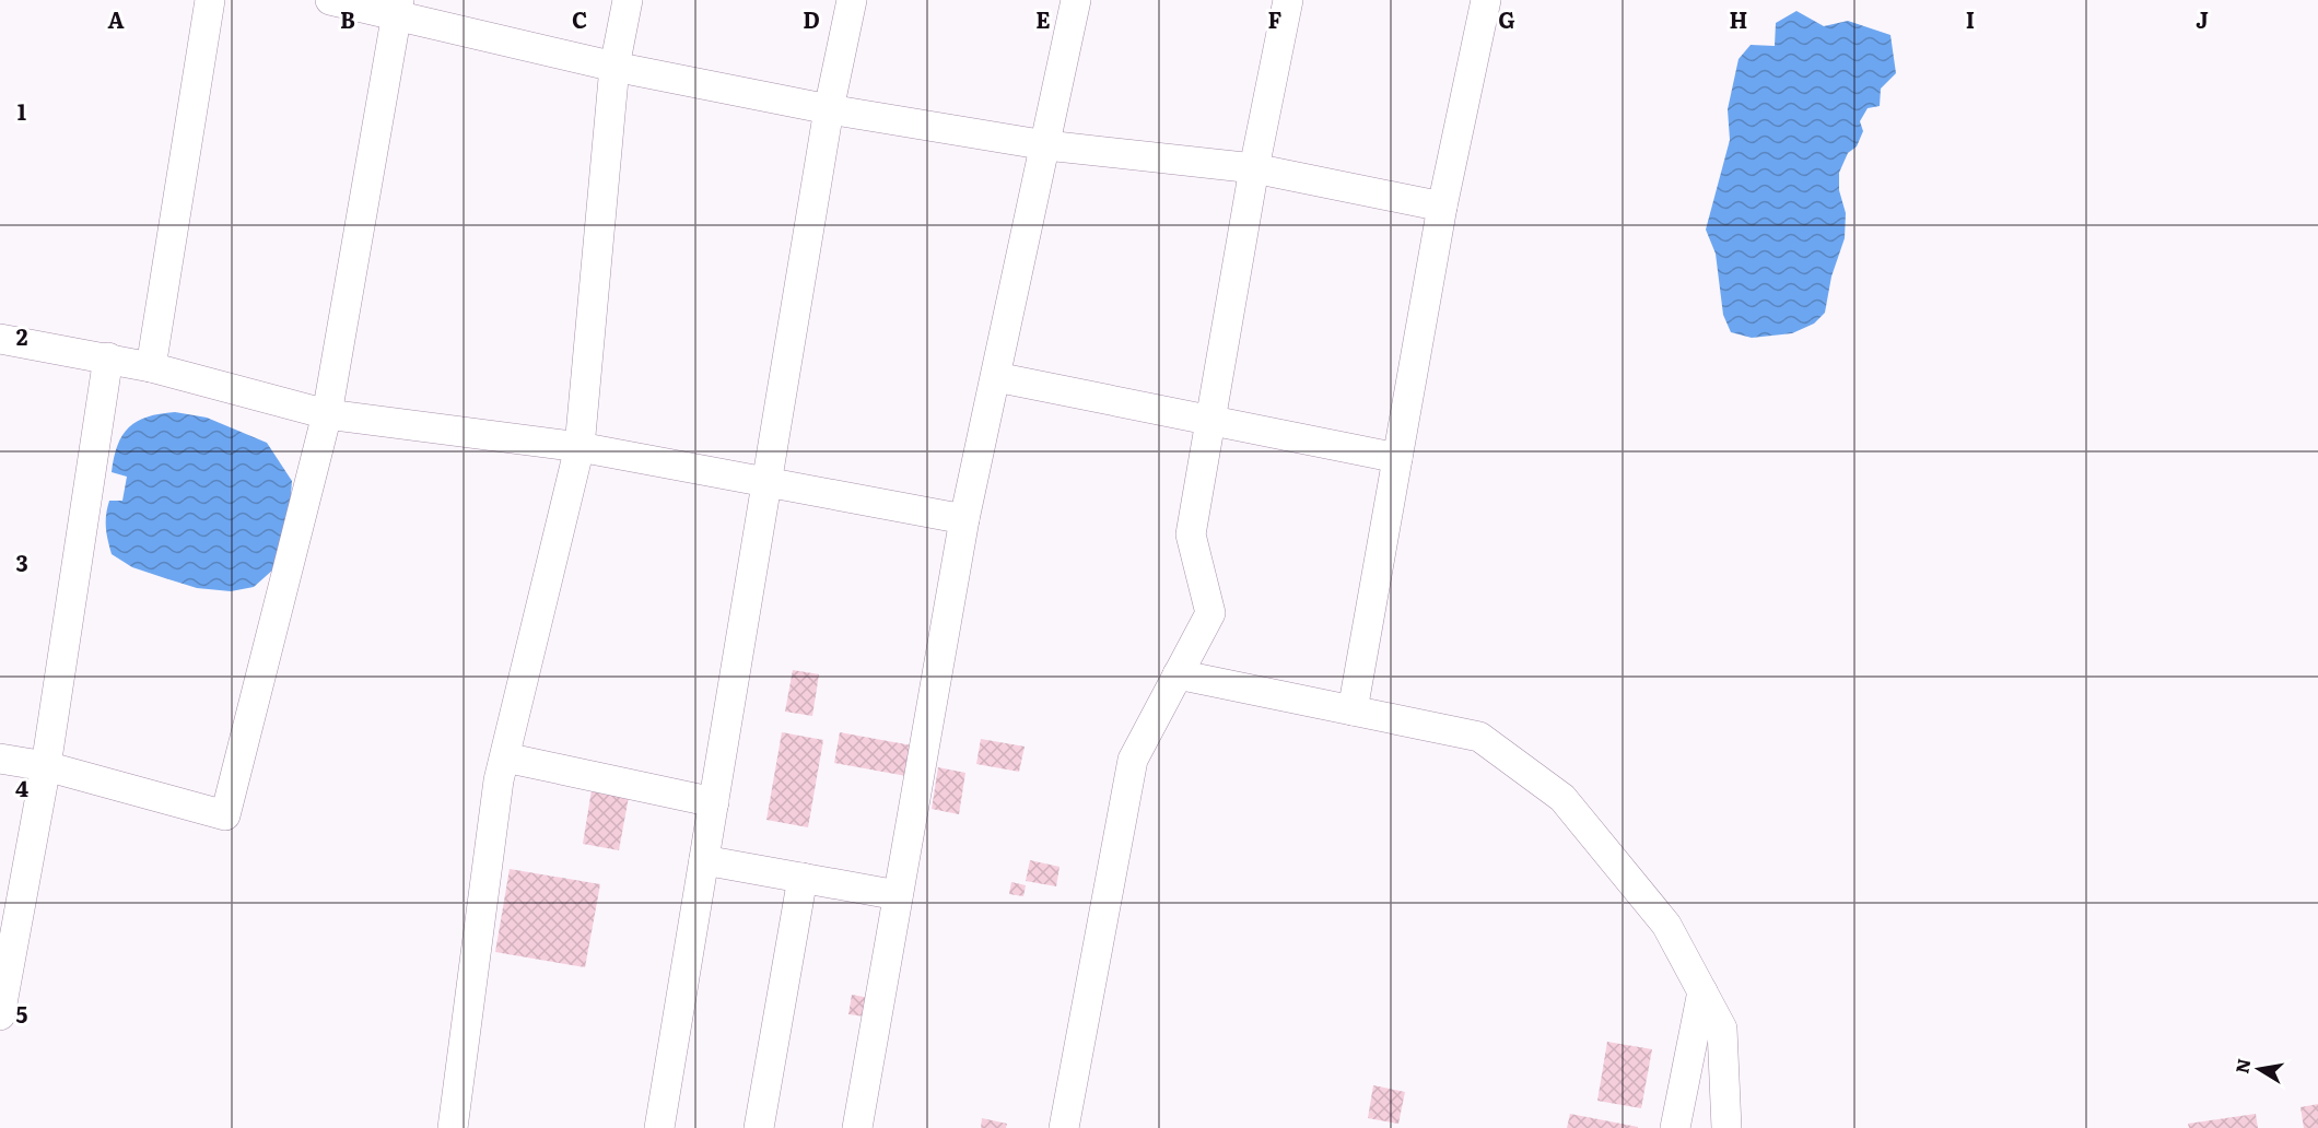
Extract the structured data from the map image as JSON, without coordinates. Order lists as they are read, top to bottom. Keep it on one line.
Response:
{"north":"left","grid":{"columns":["A","B","C","D","E","F","G","H","I","J"],"rows":["1","2","3","4","5"]}}
